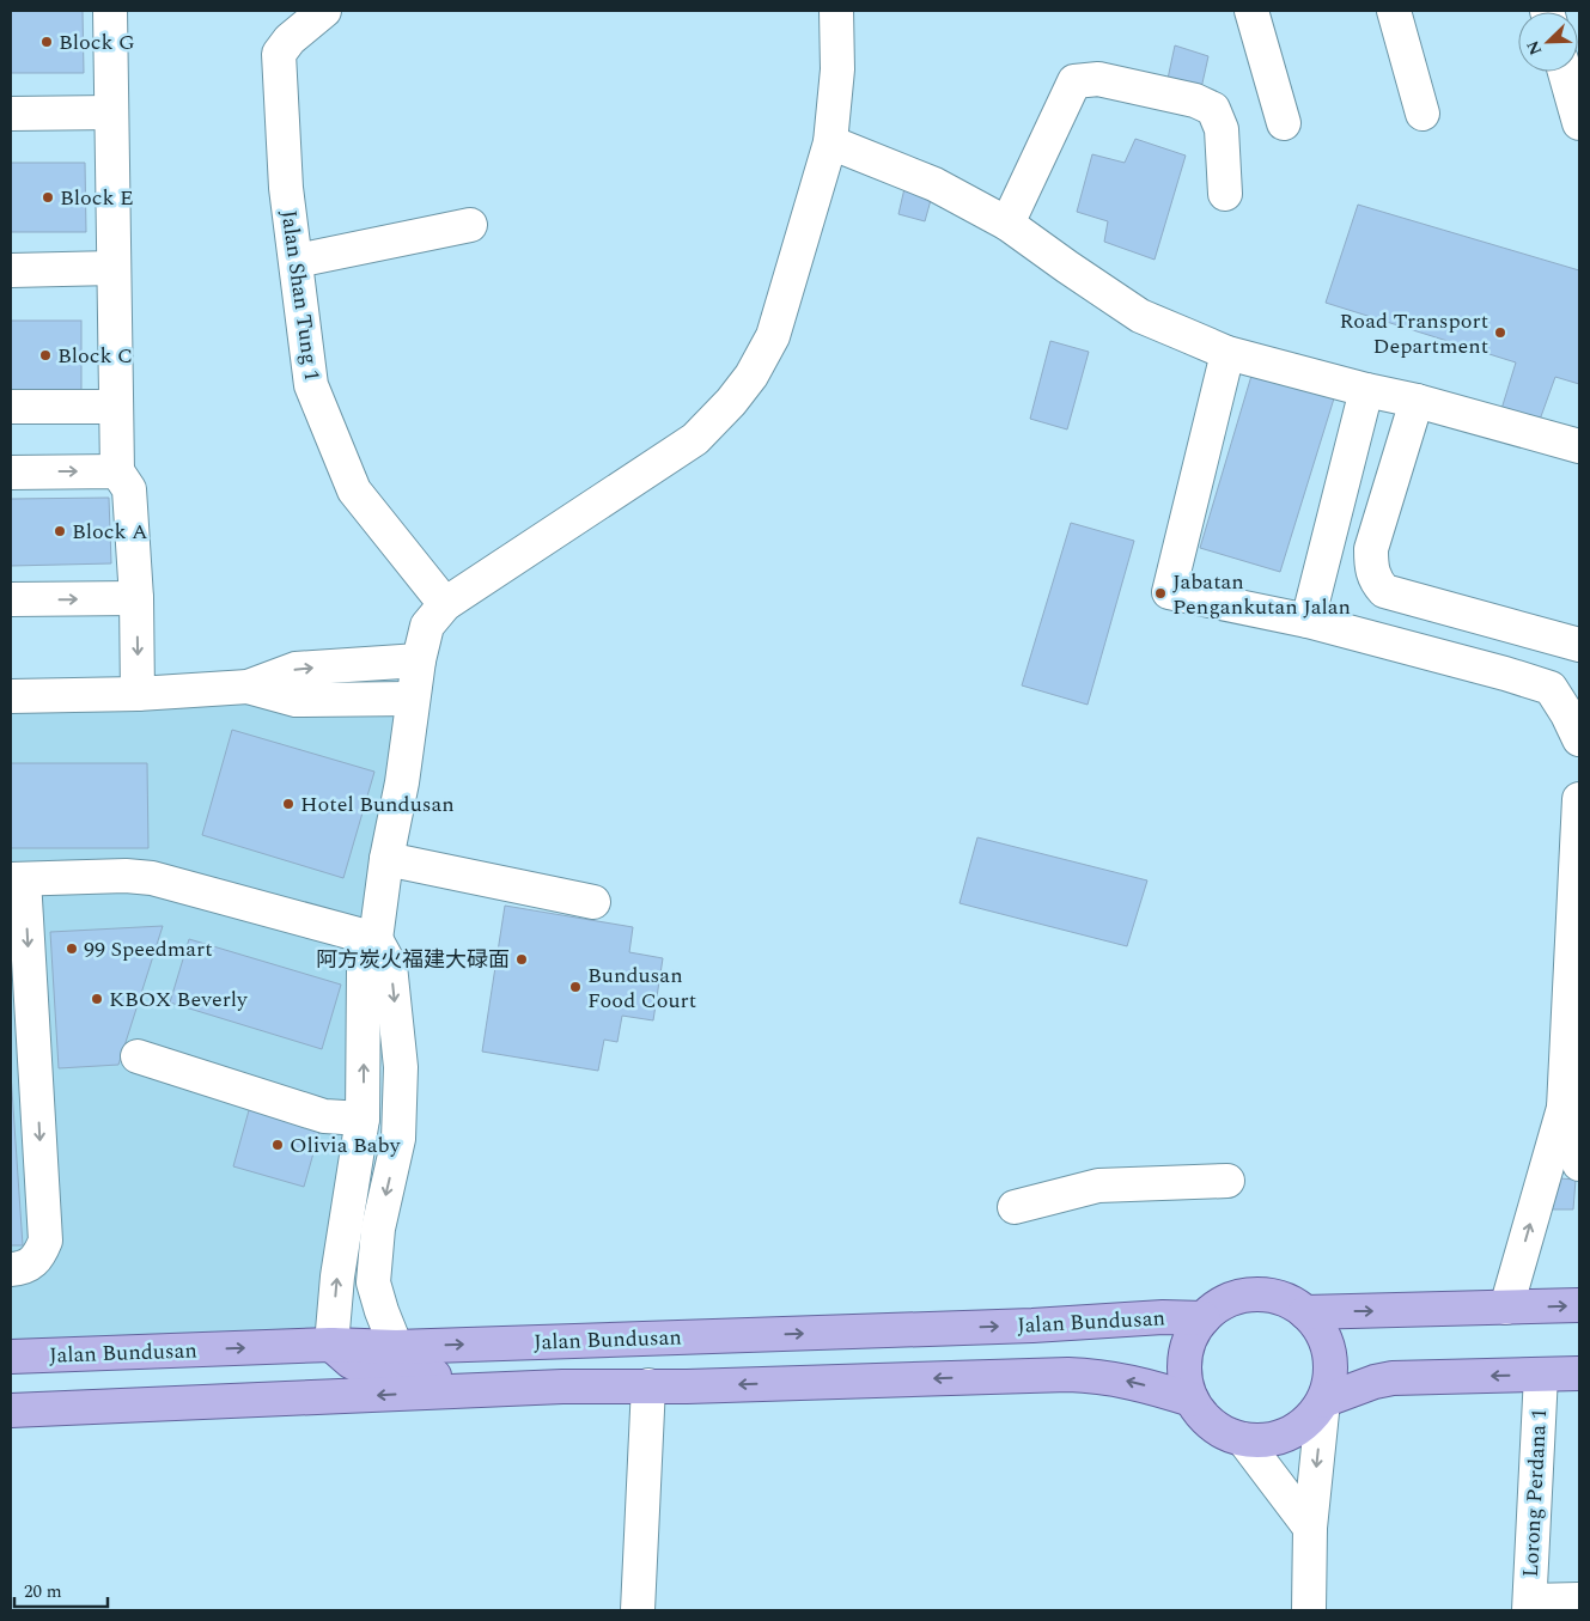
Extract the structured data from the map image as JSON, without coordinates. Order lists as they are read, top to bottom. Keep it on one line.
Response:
{"streets":{"main road":["Jalan Bundusan"],"street":["Jalan Shan Tung 1","Lorong Perdana 1"]},"crossings":[["Jalan Bundusan","Lorong Perdana 1"]],"places":["Block G","Block E","Road Transport Department","Block C","Block A","Jabatan Pengankutan Jalan","Hotel Bundusan","99 Speedmart","阿方炭火福建大碌面","Bundusan Food Court","KBOX Beverly","Olivia Baby"],"scale_bar":"20 m","north":"bottom left"}
